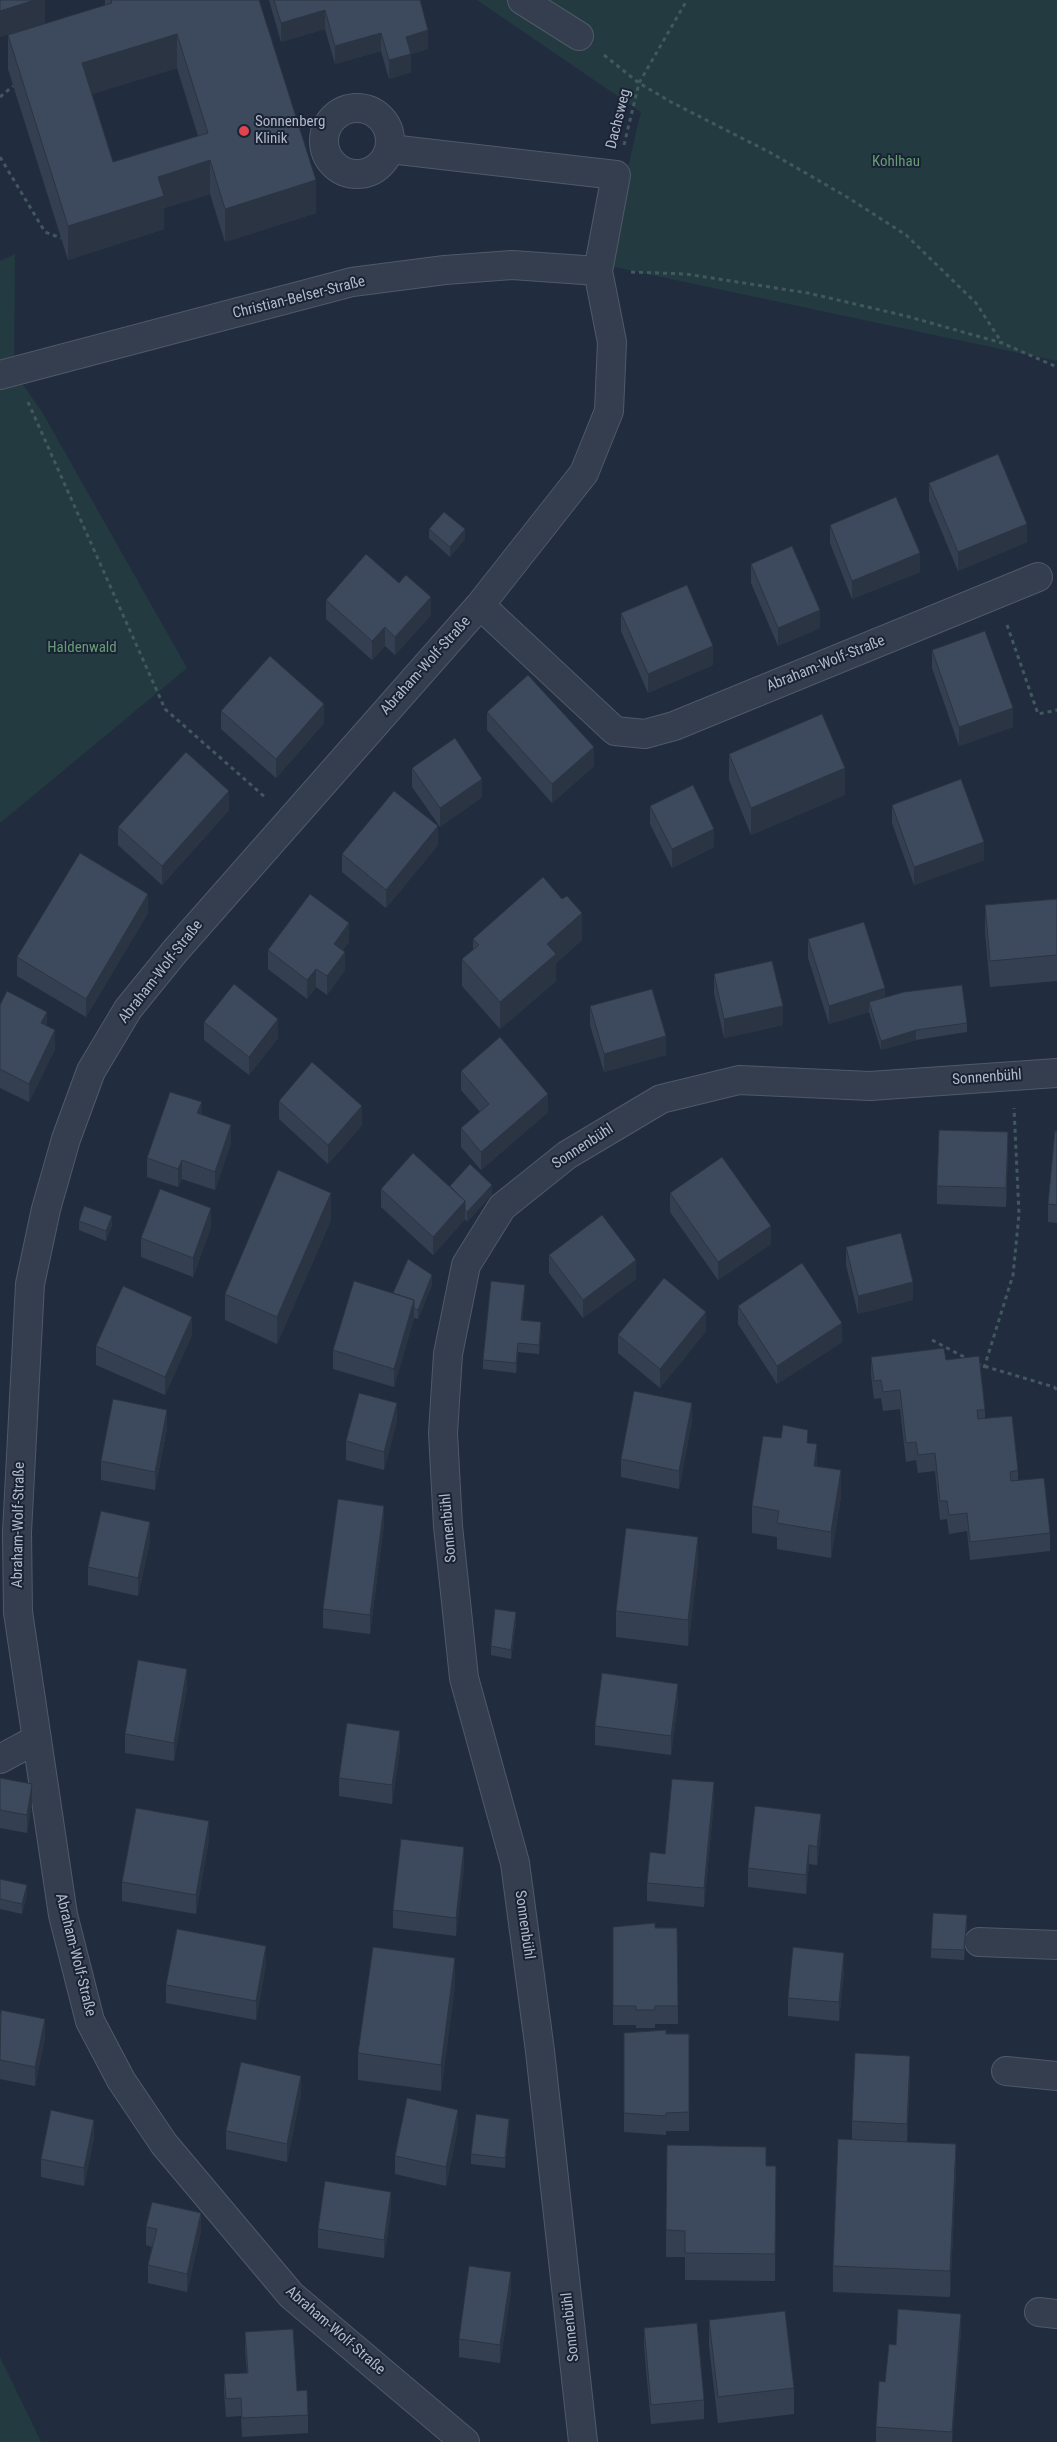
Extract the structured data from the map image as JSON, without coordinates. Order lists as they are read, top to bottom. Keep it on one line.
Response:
{"streets":{"street":["Christian-Belser-Straße","Abraham-Wolf-Straße","Sonnenbühl"],"path":["Dachsweg"]},"crossings":[["Christian-Belser-Straße","Abraham-Wolf-Straße"]],"parks":["Kohlhau","Haldenwald"],"places":["Sonnenberg Klinik"]}
